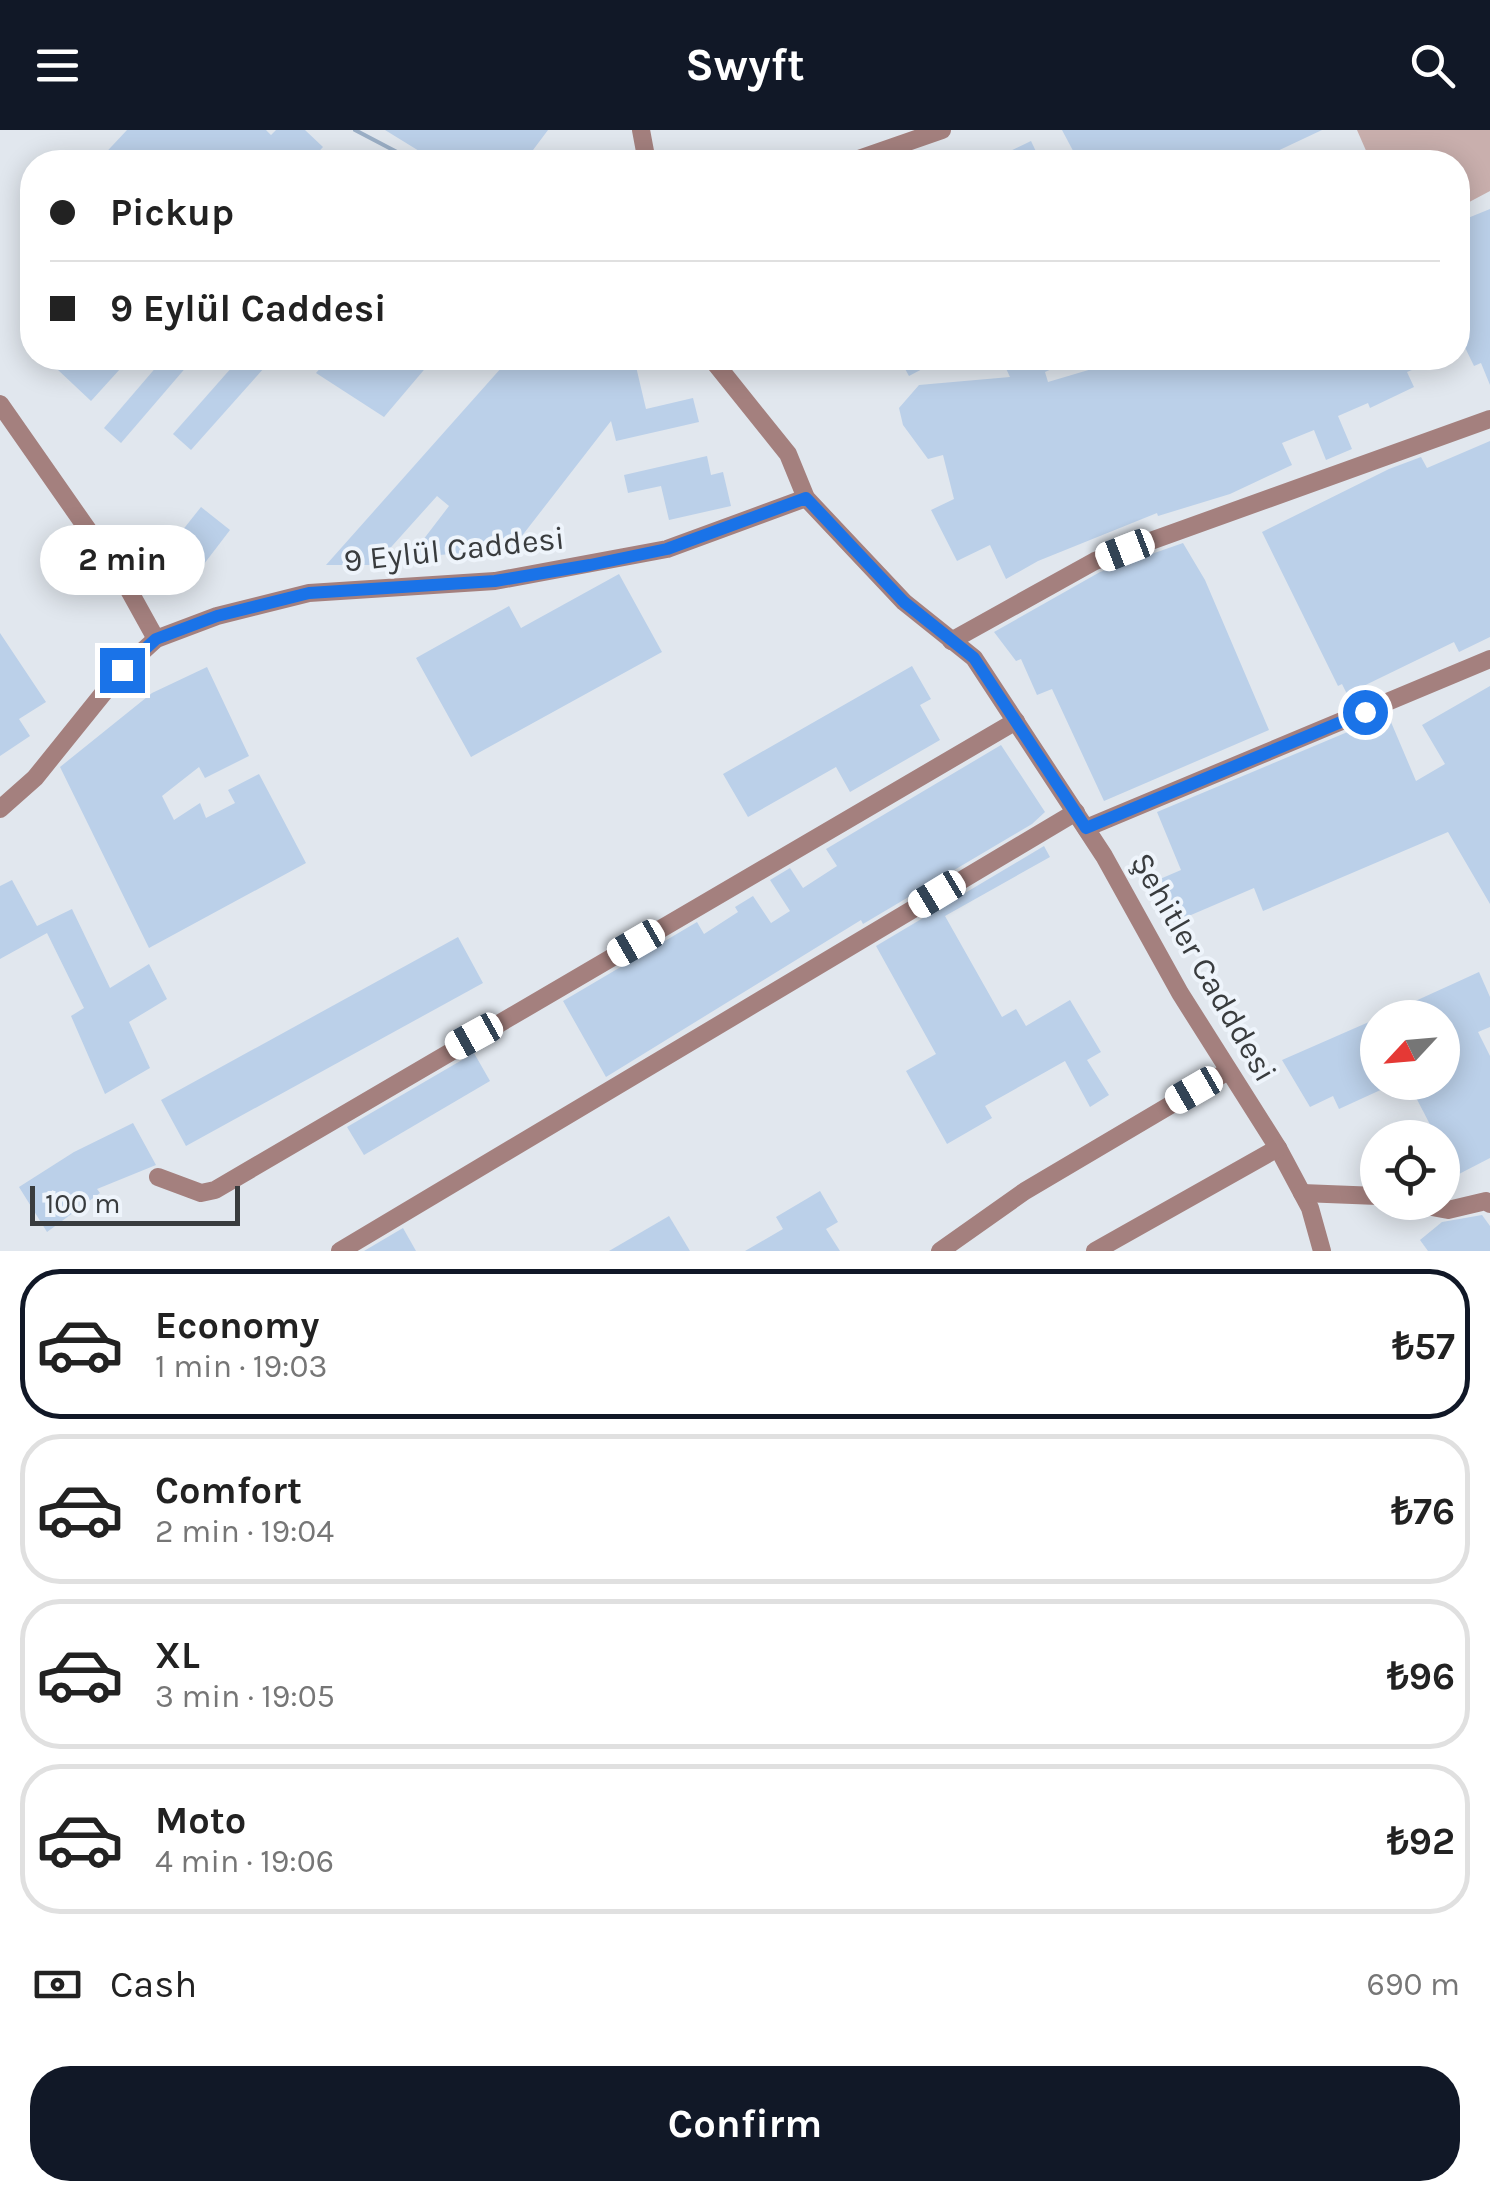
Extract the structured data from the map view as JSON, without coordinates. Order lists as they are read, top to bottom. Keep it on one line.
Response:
{"streets":{"street":["9 Eylül Caddesi","Şehitler Cadddesi"]},"crossings":[["9 Eylül Caddesi","Şehitler Cadddesi"]],"scale_bar":"100 m","north":"bottom left","page":{"header":"Swyft","banner":["Pickup","9 Eylül Caddesi"],"bubble":"2 min","scale":"100 m","list":[{"name":"Economy","note":"1 min · 19:03","value":"₺57"},{"name":"Comfort","note":"2 min · 19:04","value":"₺76"},{"name":"XL","note":"3 min · 19:05","value":"₺96"},{"name":"Moto","note":"4 min · 19:06","value":"₺92"}],"pay":["Cash","690 m"],"buttons":"Confirm"}}
